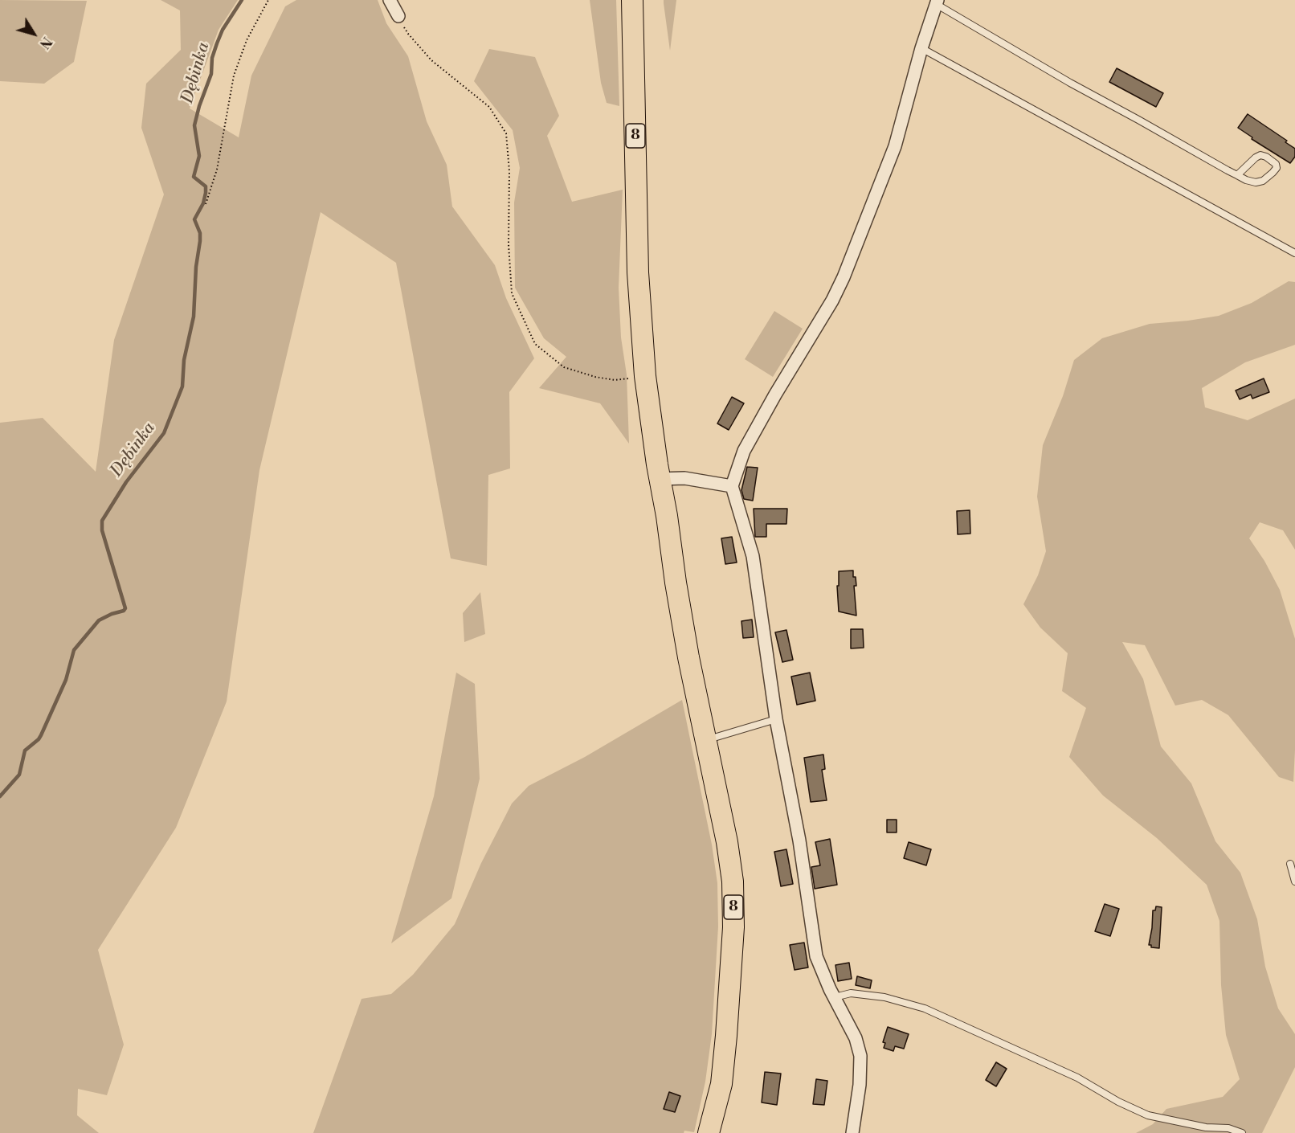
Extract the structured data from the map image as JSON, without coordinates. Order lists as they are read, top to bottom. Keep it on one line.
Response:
{"streets":{"highway":["8"]},"water":["Dębinka"],"north":"bottom right"}
